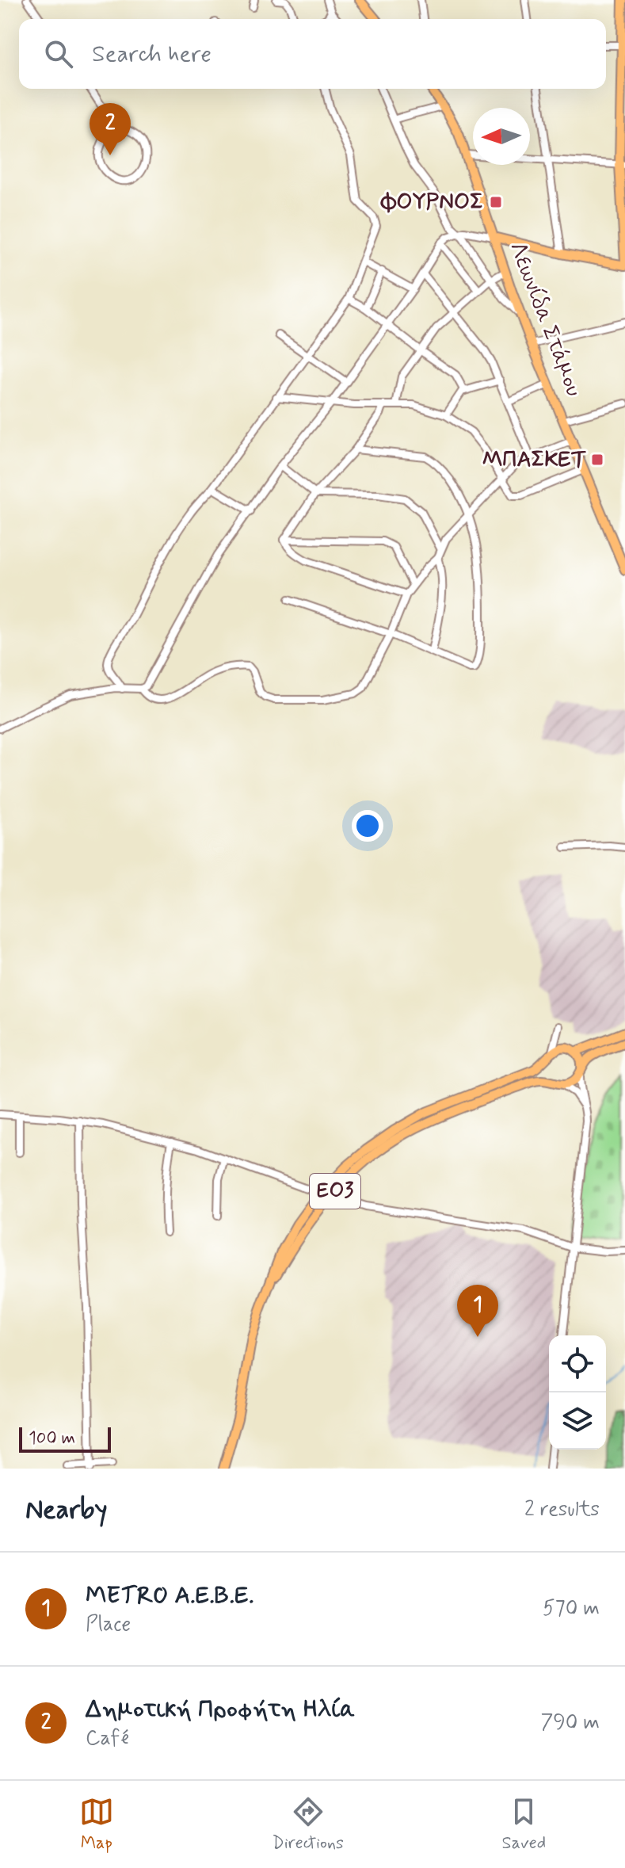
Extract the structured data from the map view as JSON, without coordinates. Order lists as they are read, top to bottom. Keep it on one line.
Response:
{"streets":{"main road":["Λεωνίδα Στάμου","ΕΟ3"]},"places":{"transit":["ΦΟΥΡΝΟΣ","ΜΠΑΣΚΕΤ"]},"scale_bar":"100 m","north":"left","page":{"search":"Search here","pins":["2","1"],"scale":"100 m","heading":["Nearby","2 results"],"list":[{"mark":"1","name":"METRO Α.Ε.Β.Ε.","note":"Place","value":"570 m"},{"mark":"2","name":"Δημοτική Προφήτη Ηλία","note":"Café","value":"790 m"}],"nav":["Map","Directions","Saved"]}}
